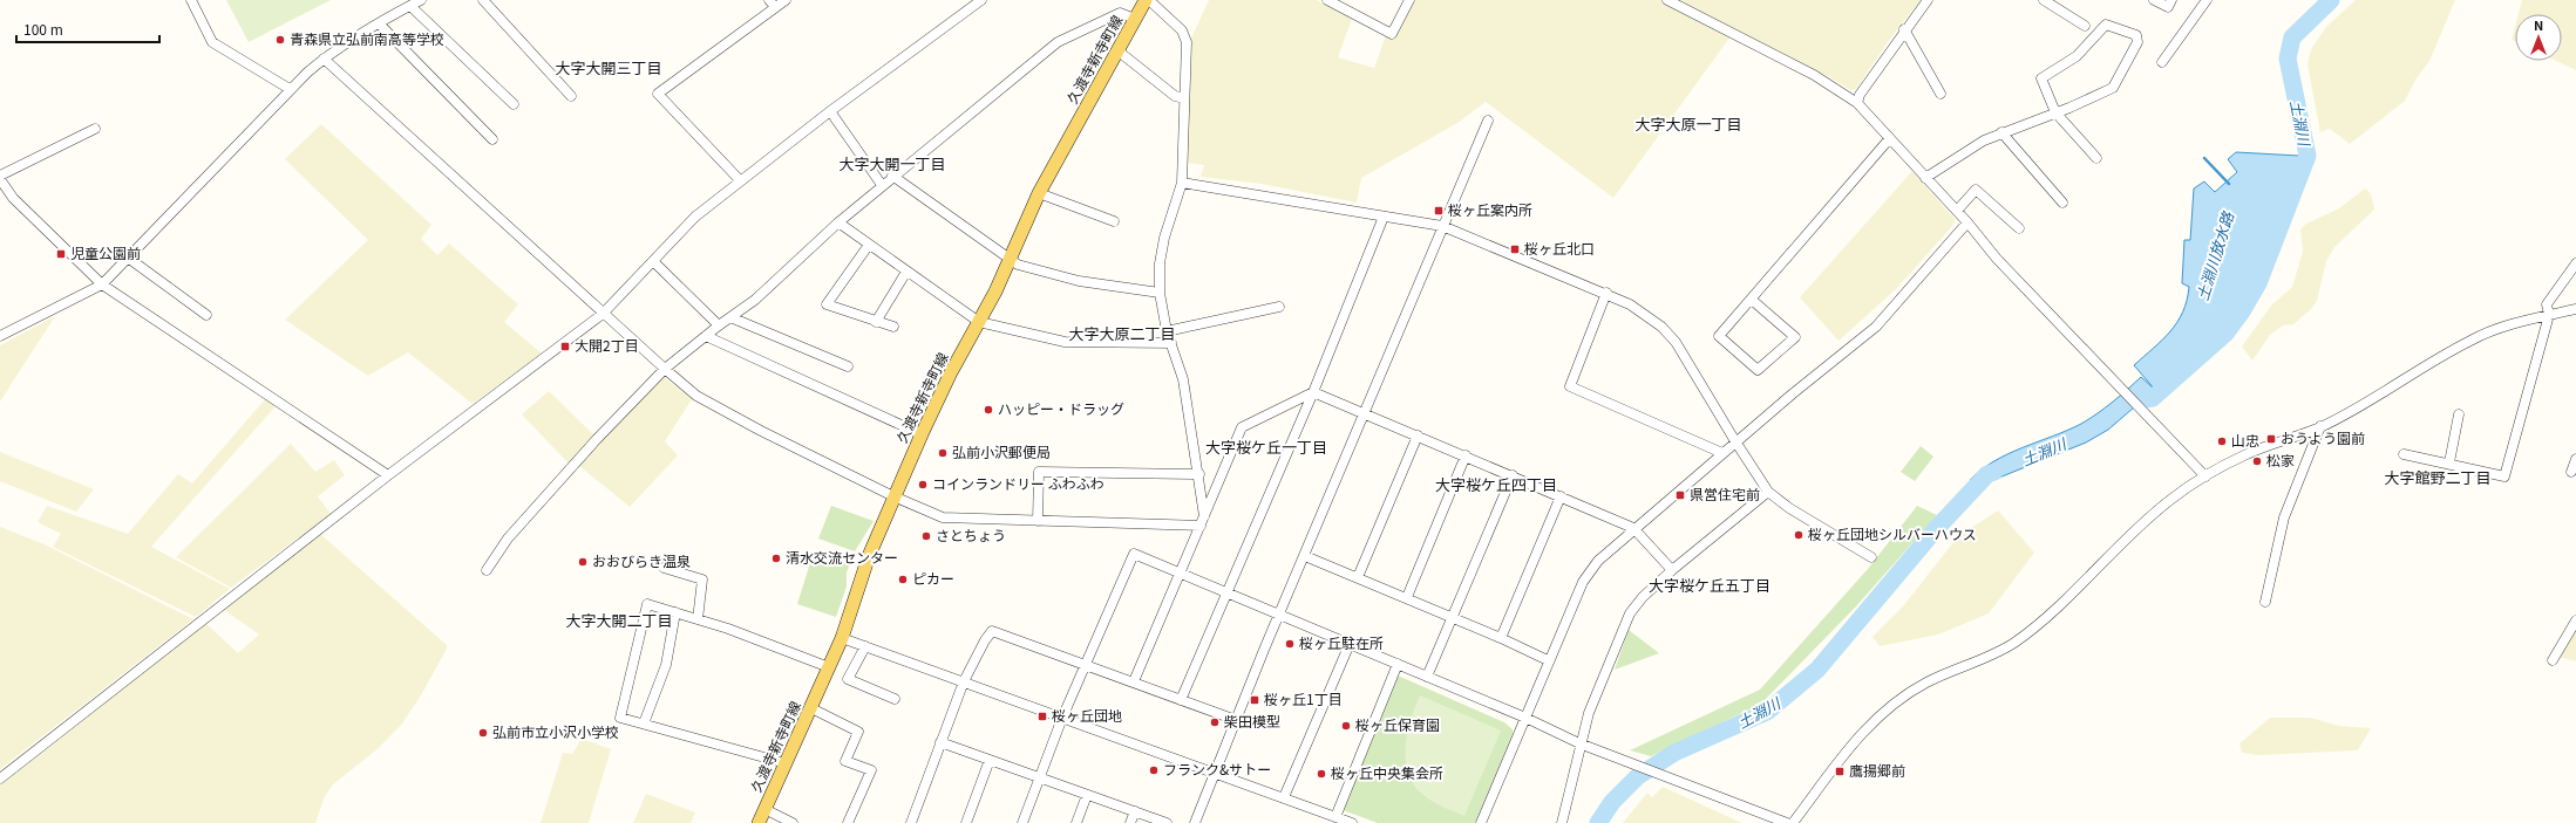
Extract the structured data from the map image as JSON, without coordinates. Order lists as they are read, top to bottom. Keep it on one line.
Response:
{"streets":{"main road":["久渡寺新寺町線"]},"districts":["大字大開三丁目","大字大原一丁目","大字大開一丁目","大字大原二丁目","大字桜ケ丘一丁目","大字館野二丁目","大字桜ケ丘四丁目","大字桜ケ丘五丁目","大字大開二丁目"],"water":["土淵川","土淵川放水路"],"places":{"other":["青森県立弘前南高等学校","ハッピー・ドラッグ","山忠","弘前小沢郵便局","松家","コインランドリー ふわふわ","桜ヶ丘団地シルバーハウス","さとちょう","清水交流センター","おおびらき温泉","ピカー","桜ヶ丘駐在所","柴田模型","桜ヶ丘保育園","弘前市立小沢小学校","フランク&サトー","桜ヶ丘中央集会所"],"transit":["桜ヶ丘案内所","桜ヶ丘北口","児童公園前","大開2丁目","おうよう園前","県営住宅前","桜ヶ丘1丁目","桜ヶ丘団地","鷹揚郷前"]},"scale_bar":"100 m","north":"top"}
